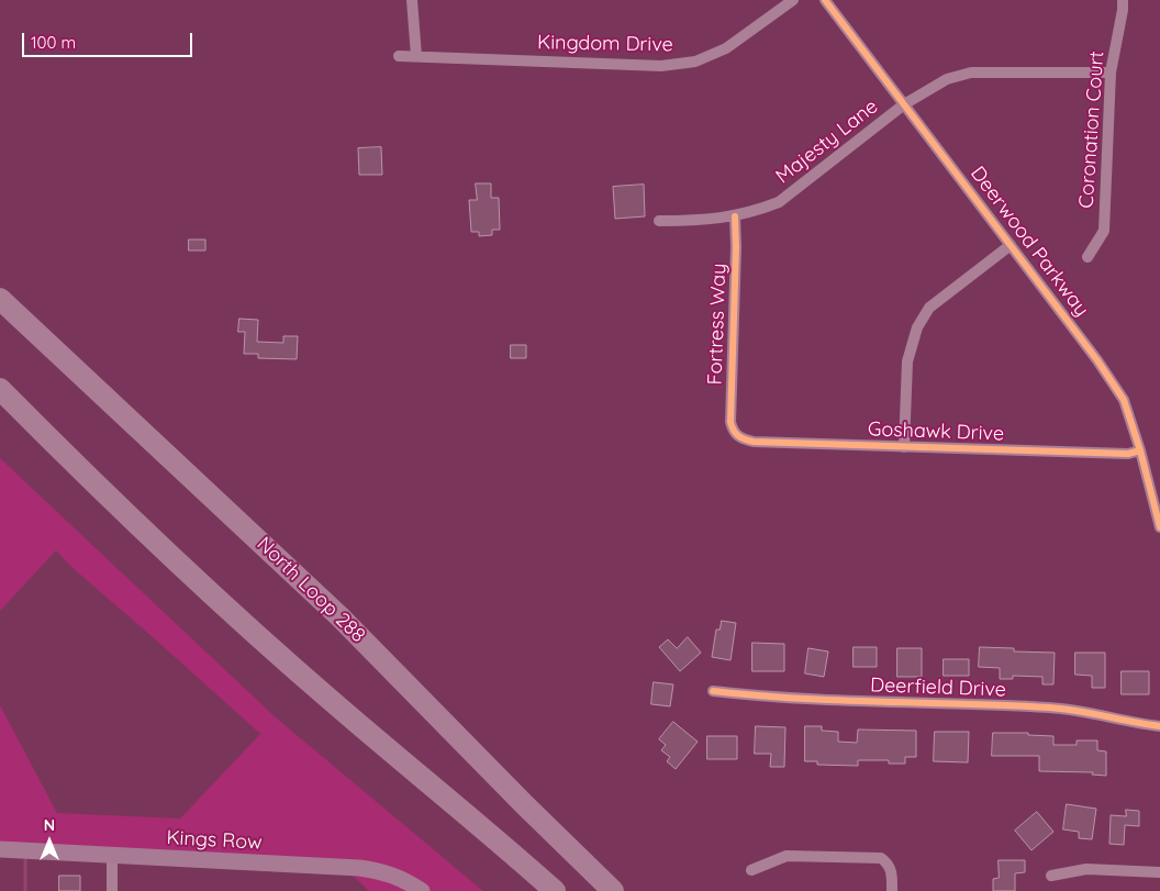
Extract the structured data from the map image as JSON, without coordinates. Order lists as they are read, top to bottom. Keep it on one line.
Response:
{"streets":{"highway":["North Loop 288"],"street":["Kingdom Drive","Coronation Court","Majesty Lane","Deerwood Parkway","Fortress Way","Goshawk Drive","Deerfield Drive","Kings Row"]},"crossings":[["Coronation Court","Majesty Lane"],["Majesty Lane","Deerwood Parkway"],["Majesty Lane","Fortress Way"],["Deerwood Parkway","Goshawk Drive"],["Fortress Way","Goshawk Drive"]],"scale_bar":"100 m","north":"top"}
